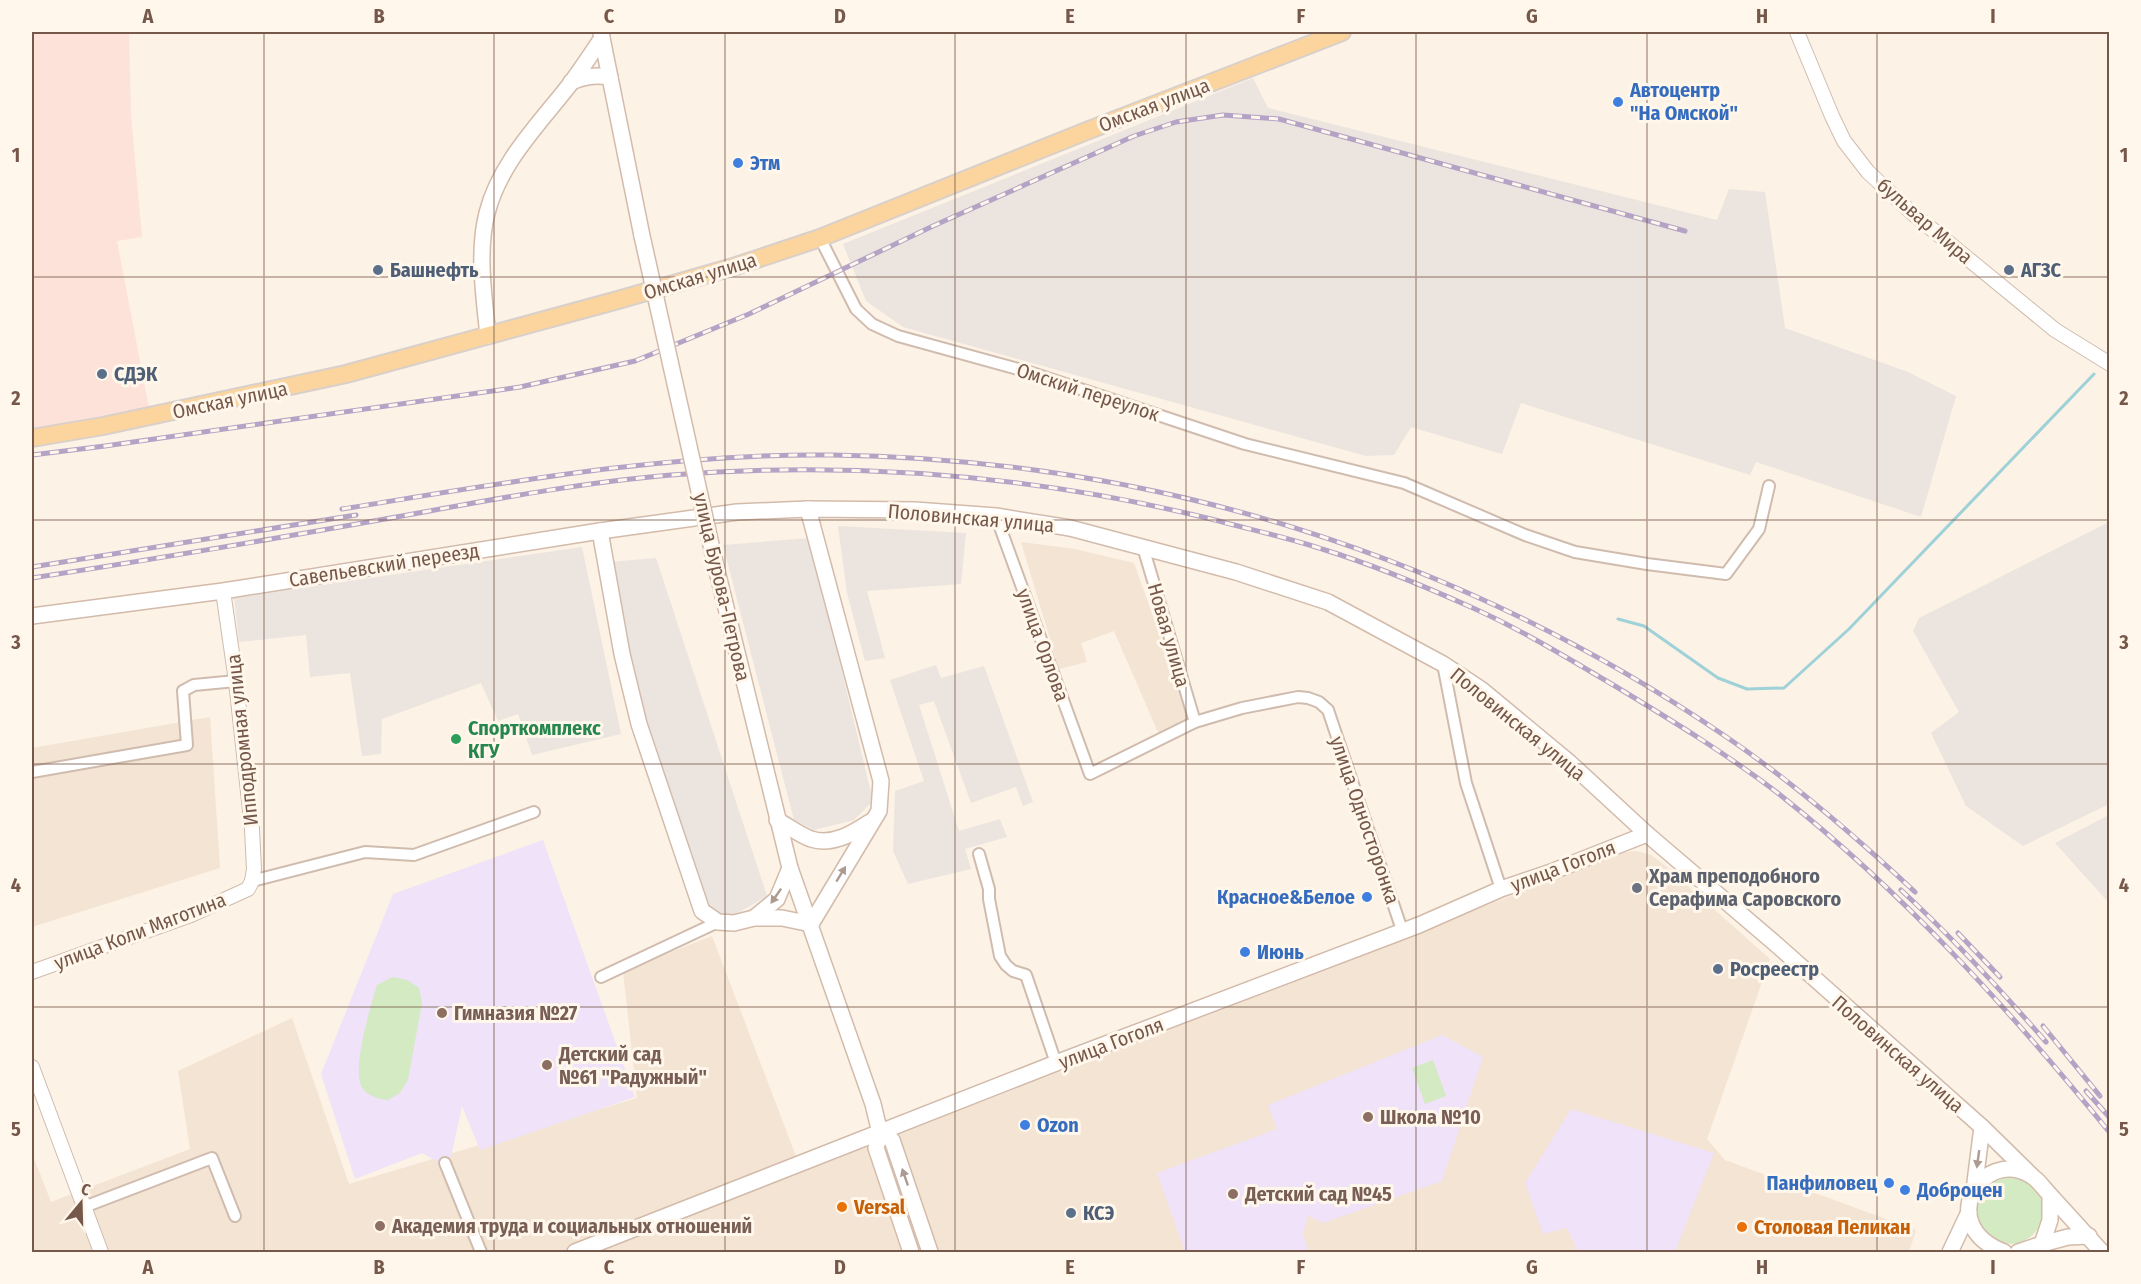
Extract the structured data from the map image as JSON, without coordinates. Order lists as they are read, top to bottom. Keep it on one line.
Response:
{"streets":{"main road":["Омская улица","Половинская улица","Савельевский переезд","улица Бурова-Петрова","улица Гоголя"],"street":["бульвар Мира","Омский переулок","Новая улица","улица Орлова","Ипподромная улица","улица Односторонка","улица Коли Мяготина"]},"crossings":[["Омская улица","Омский переулок"],["Половинская улица","Савельевский переезд"],["Половинская улица","Новая улица"],["Половинская улица","улица Орлова"],["Половинская улица","улица Гоголя"],["Савельевский переезд","Ипподромная улица"],["улица Бурова-Петрова","улица Гоголя"],["Новая улица","улица Орлова"],["Новая улица","улица Односторонка"],["улица Орлова","улица Односторонка"],["Ипподромная улица","улица Коли Мяготина"],["улица Односторонка","улица Гоголя"]],"places":["Автоцентр \"На Омской\"","Этм","Башнефть","АГЗС","СДЭК","Спорткомплекс КГУ","Храм преподобного Серафима Саровского","Красное&Белое","Июнь","Росреестр","Гимназия №27","Детский сад №61 \"Радужный\"","Школа №10","Ozon","Панфиловец","Доброцен","Детский сад №45","Versal","КСЭ","Академия труда и социальных отношений","Столовая Пеликан"],"north":"top","grid":{"columns":["A","B","C","D","E","F","G","H","I"],"rows":["1","2","3","4","5"]}}
